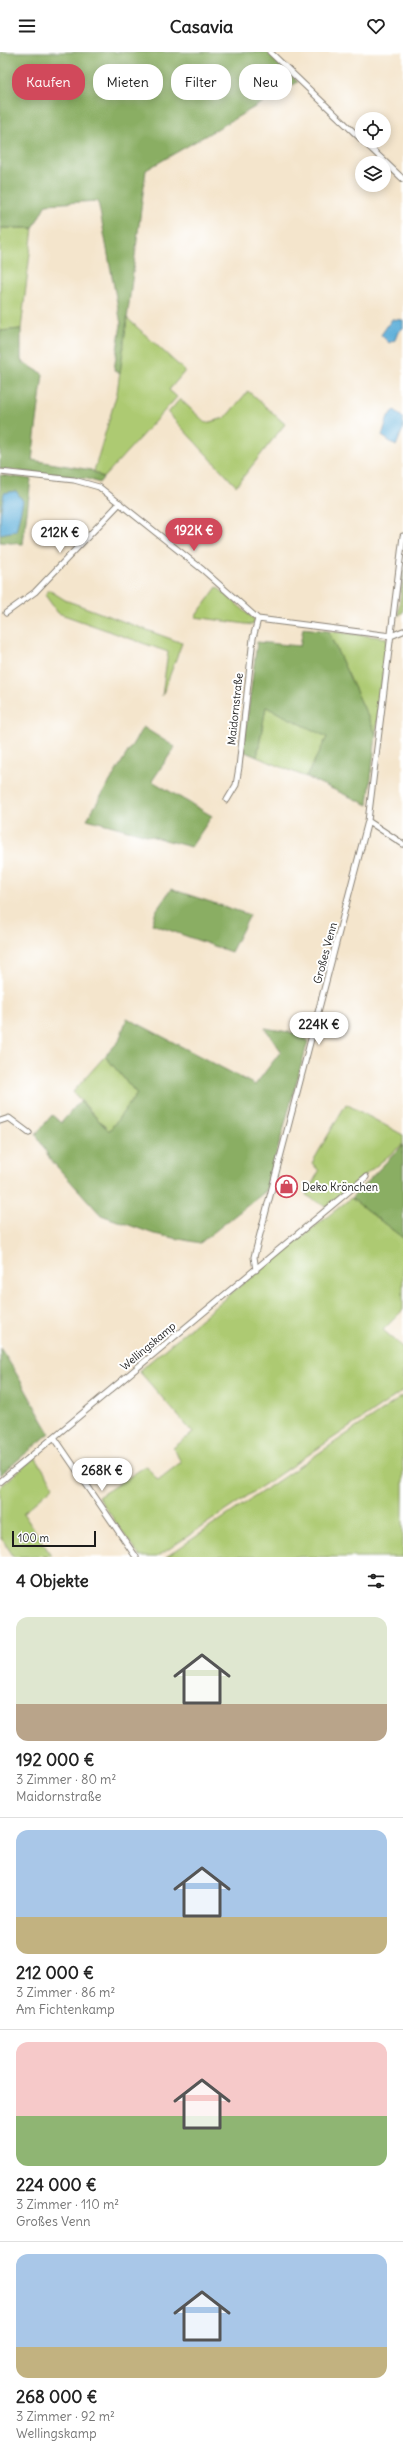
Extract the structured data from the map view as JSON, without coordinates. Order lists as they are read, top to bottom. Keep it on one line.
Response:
{"streets":{"street":["Maidornstraße","Großes Venn","Wellingskamp"]},"crossings":[["Großes Venn","Wellingskamp"]],"places":{"shop":["Deko Krönchen"]},"scale_bar":"100 m","page":{"header":"Casavia","chip":["Kaufen","Mieten","Filter","Neu"],"price":["192K €","212K €","224K €","268K €"],"scale":"100 m","heading":"4 Objekte","list":[{"name":"192 000 €","note":"3 Zimmer · 80 m² · Maidornstraße"},{"name":"212 000 €","note":"3 Zimmer · 86 m² · Am Fichtenkamp"},{"name":"224 000 €","note":"3 Zimmer · 110 m² · Großes Venn"},{"name":"268 000 €","note":"3 Zimmer · 92 m² · Wellingskamp"}]}}
